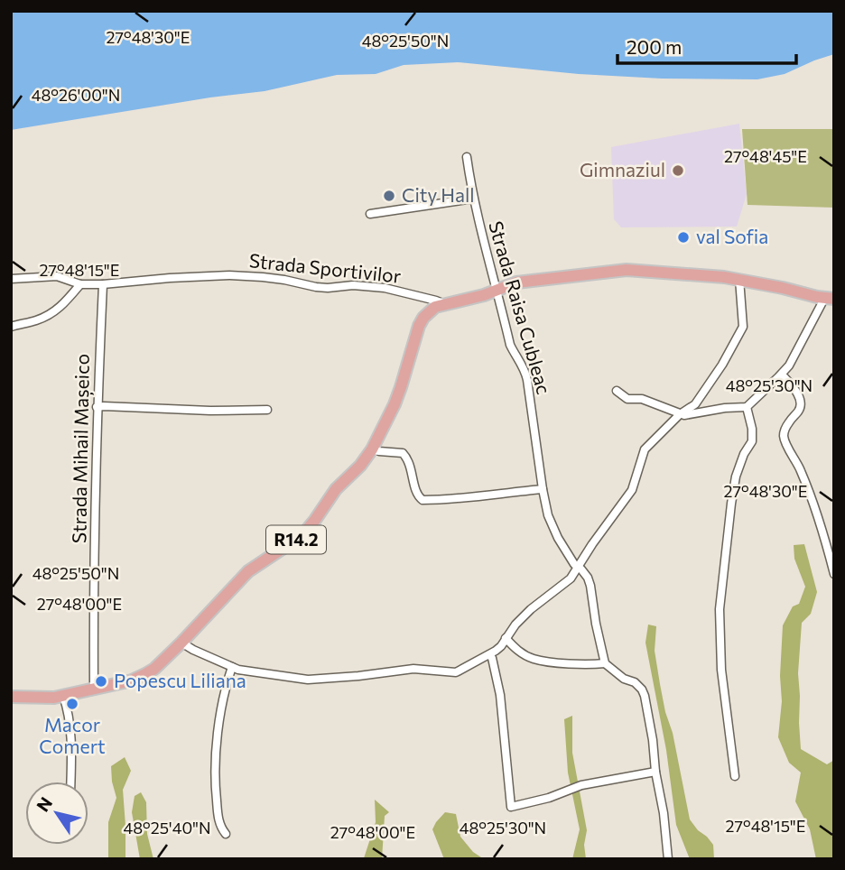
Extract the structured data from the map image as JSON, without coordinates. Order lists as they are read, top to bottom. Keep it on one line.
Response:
{"streets":{"main road":["R14.2"],"street":["Strada Sportivilor","Strada Raisa Cubleac","Strada Mihail Mașeico"]},"crossings":[["Strada Sportivilor","Strada Mihail Mașeico"],["Strada Sportivilor","R14.2"],["Strada Raisa Cubleac","R14.2"],["Strada Mihail Mașeico","R14.2"]],"places":["Gimnaziul","City Hall","val Sofia","Popescu Liliana","Macor Comert"],"scale_bar":"200 m","north":"top left","coordinates":["27°48'30\"E","48°25'50\"N","48°26'00\"N","27°48'45\"E","27°48'15\"E","48°25'30\"N","27°48'00\"E","48°25'40\"N"]}
